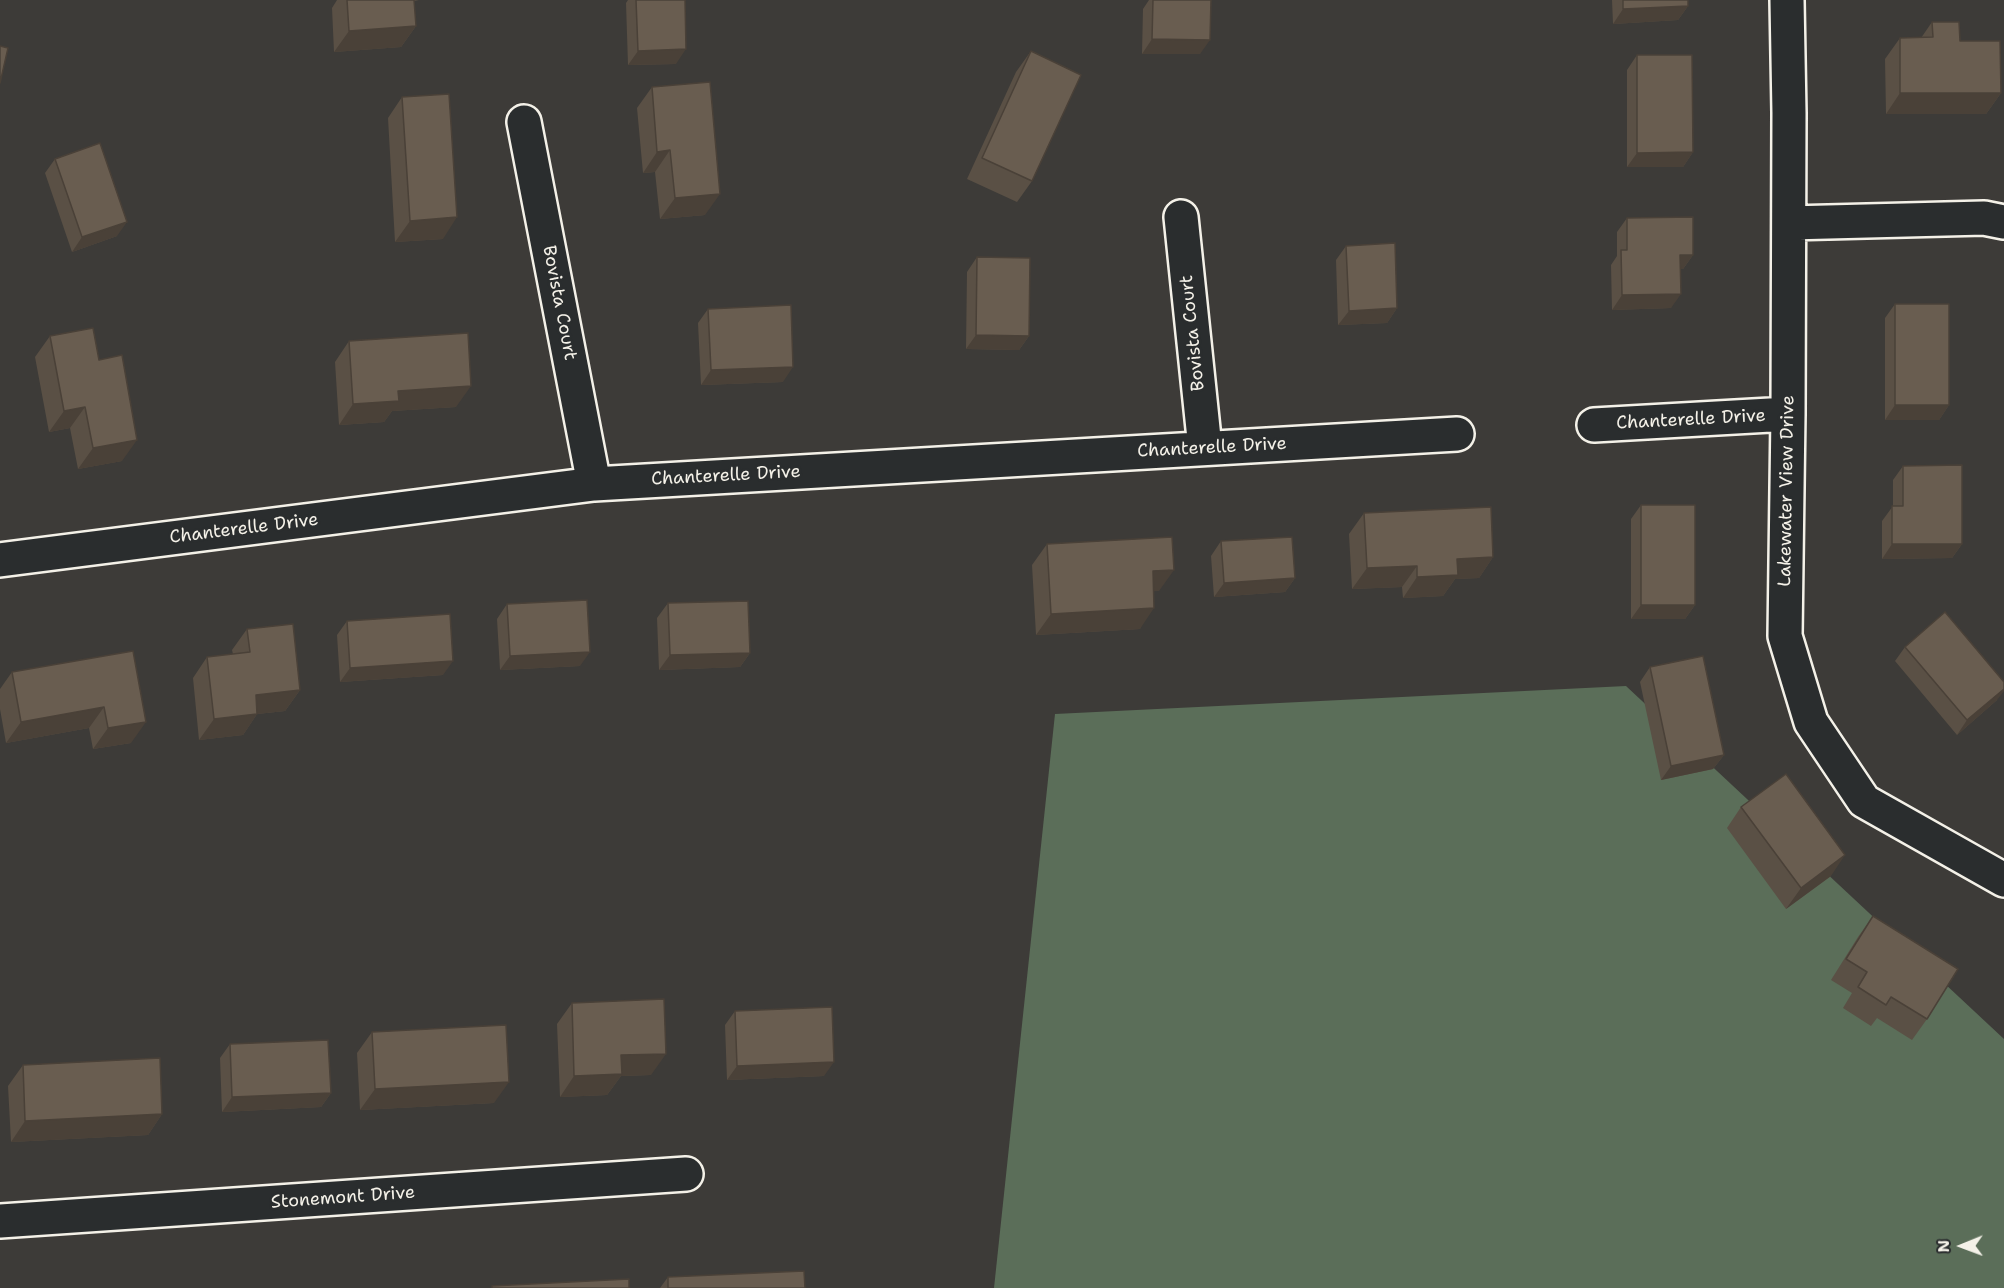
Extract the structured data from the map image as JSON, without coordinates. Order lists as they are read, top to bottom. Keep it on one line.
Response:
{"streets":{"street":["Bovista Court","Chanterelle Drive","Lakewater View Drive","Stonemont Drive"]},"crossings":[["Bovista Court","Chanterelle Drive"],["Chanterelle Drive","Lakewater View Drive"]],"north":"left"}
